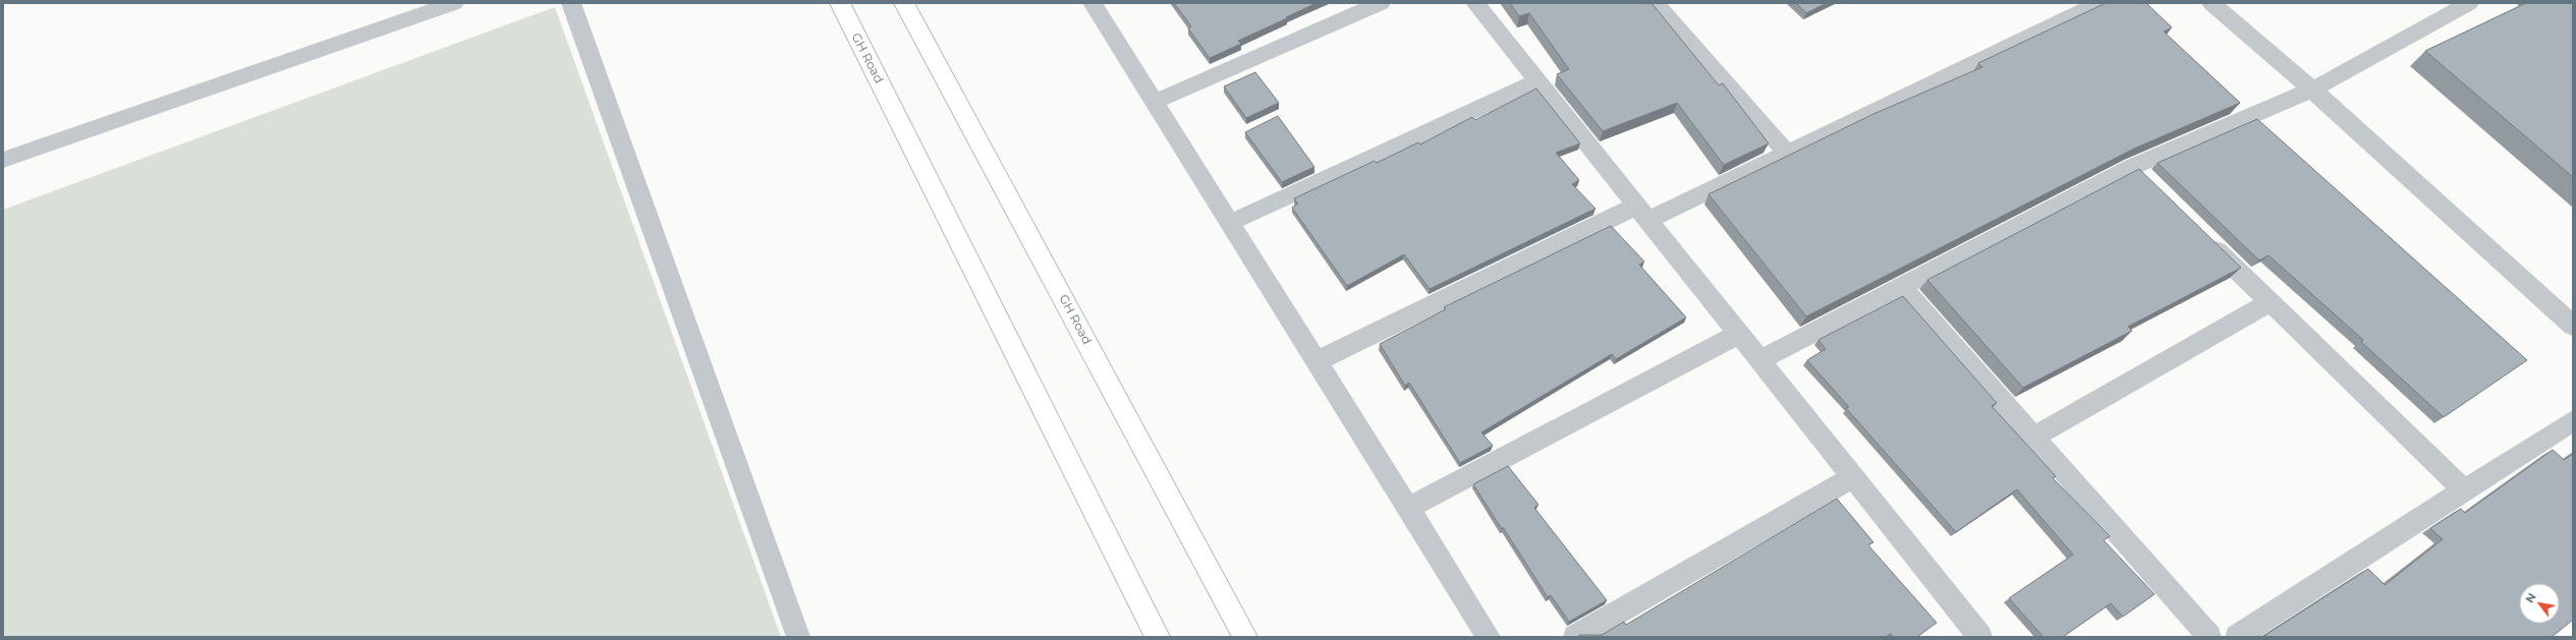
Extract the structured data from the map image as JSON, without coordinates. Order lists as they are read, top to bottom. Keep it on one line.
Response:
{"streets":{"main road":["GH Road"]},"north":"top left"}
